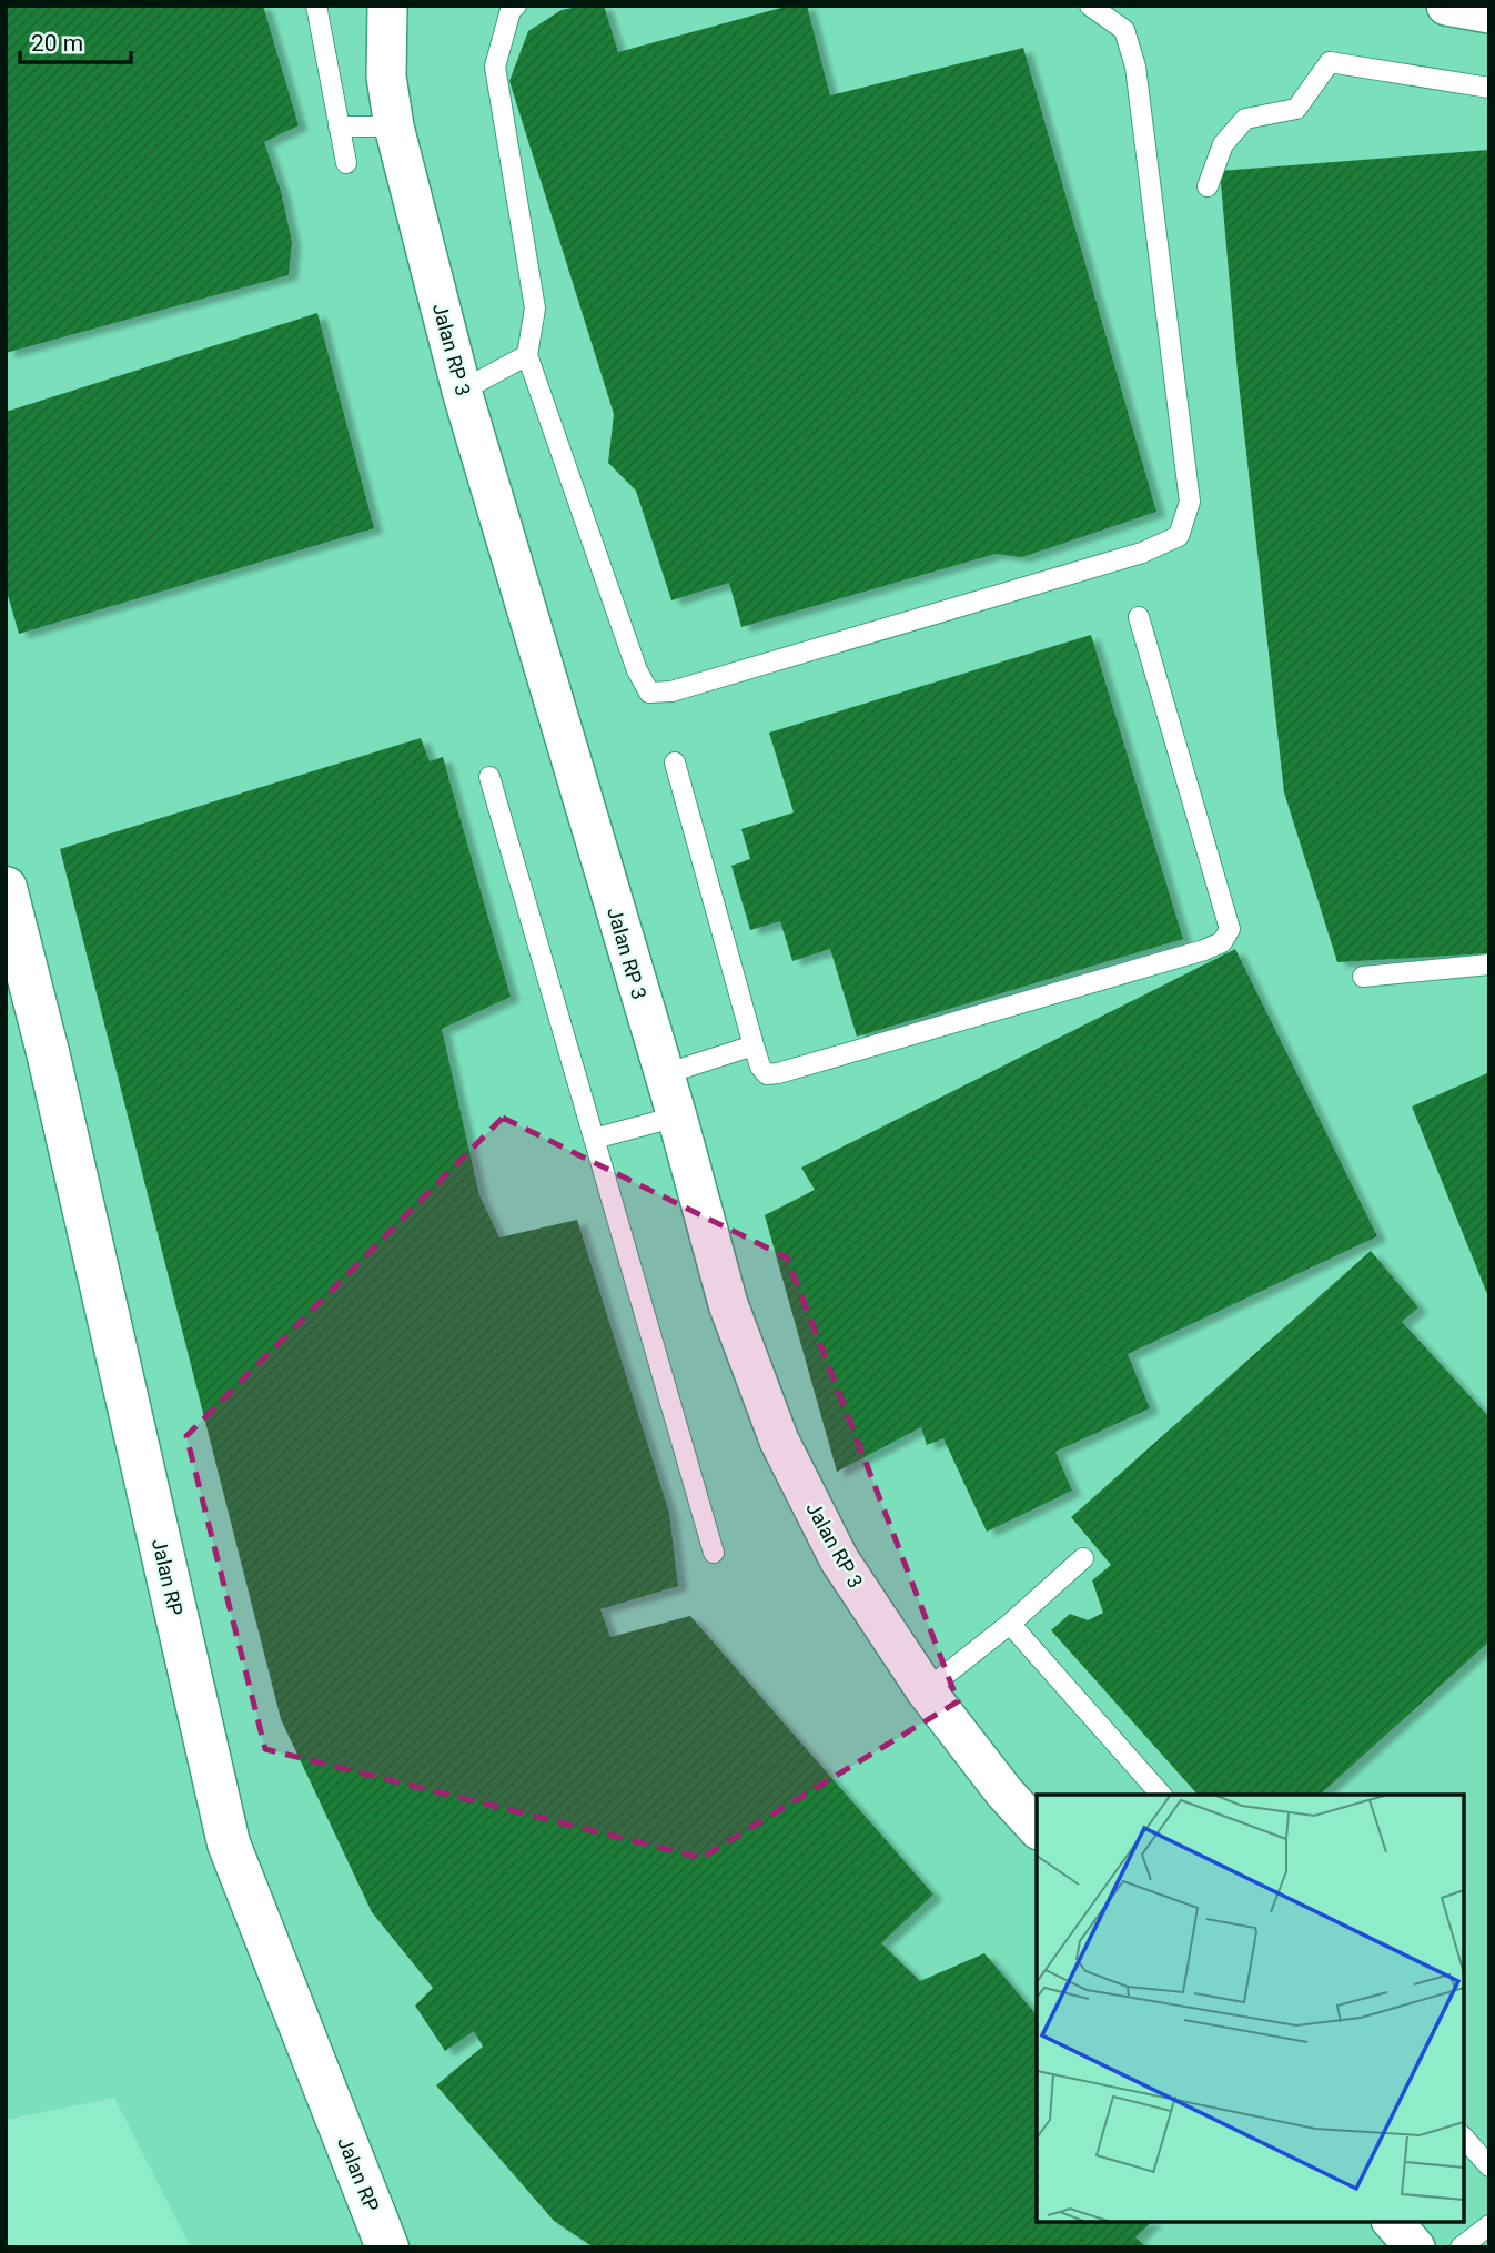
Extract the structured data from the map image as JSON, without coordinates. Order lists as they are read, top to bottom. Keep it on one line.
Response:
{"streets":{"street":["Jalan RP 3","Jalan RP"]},"scale_bar":"20 m"}
